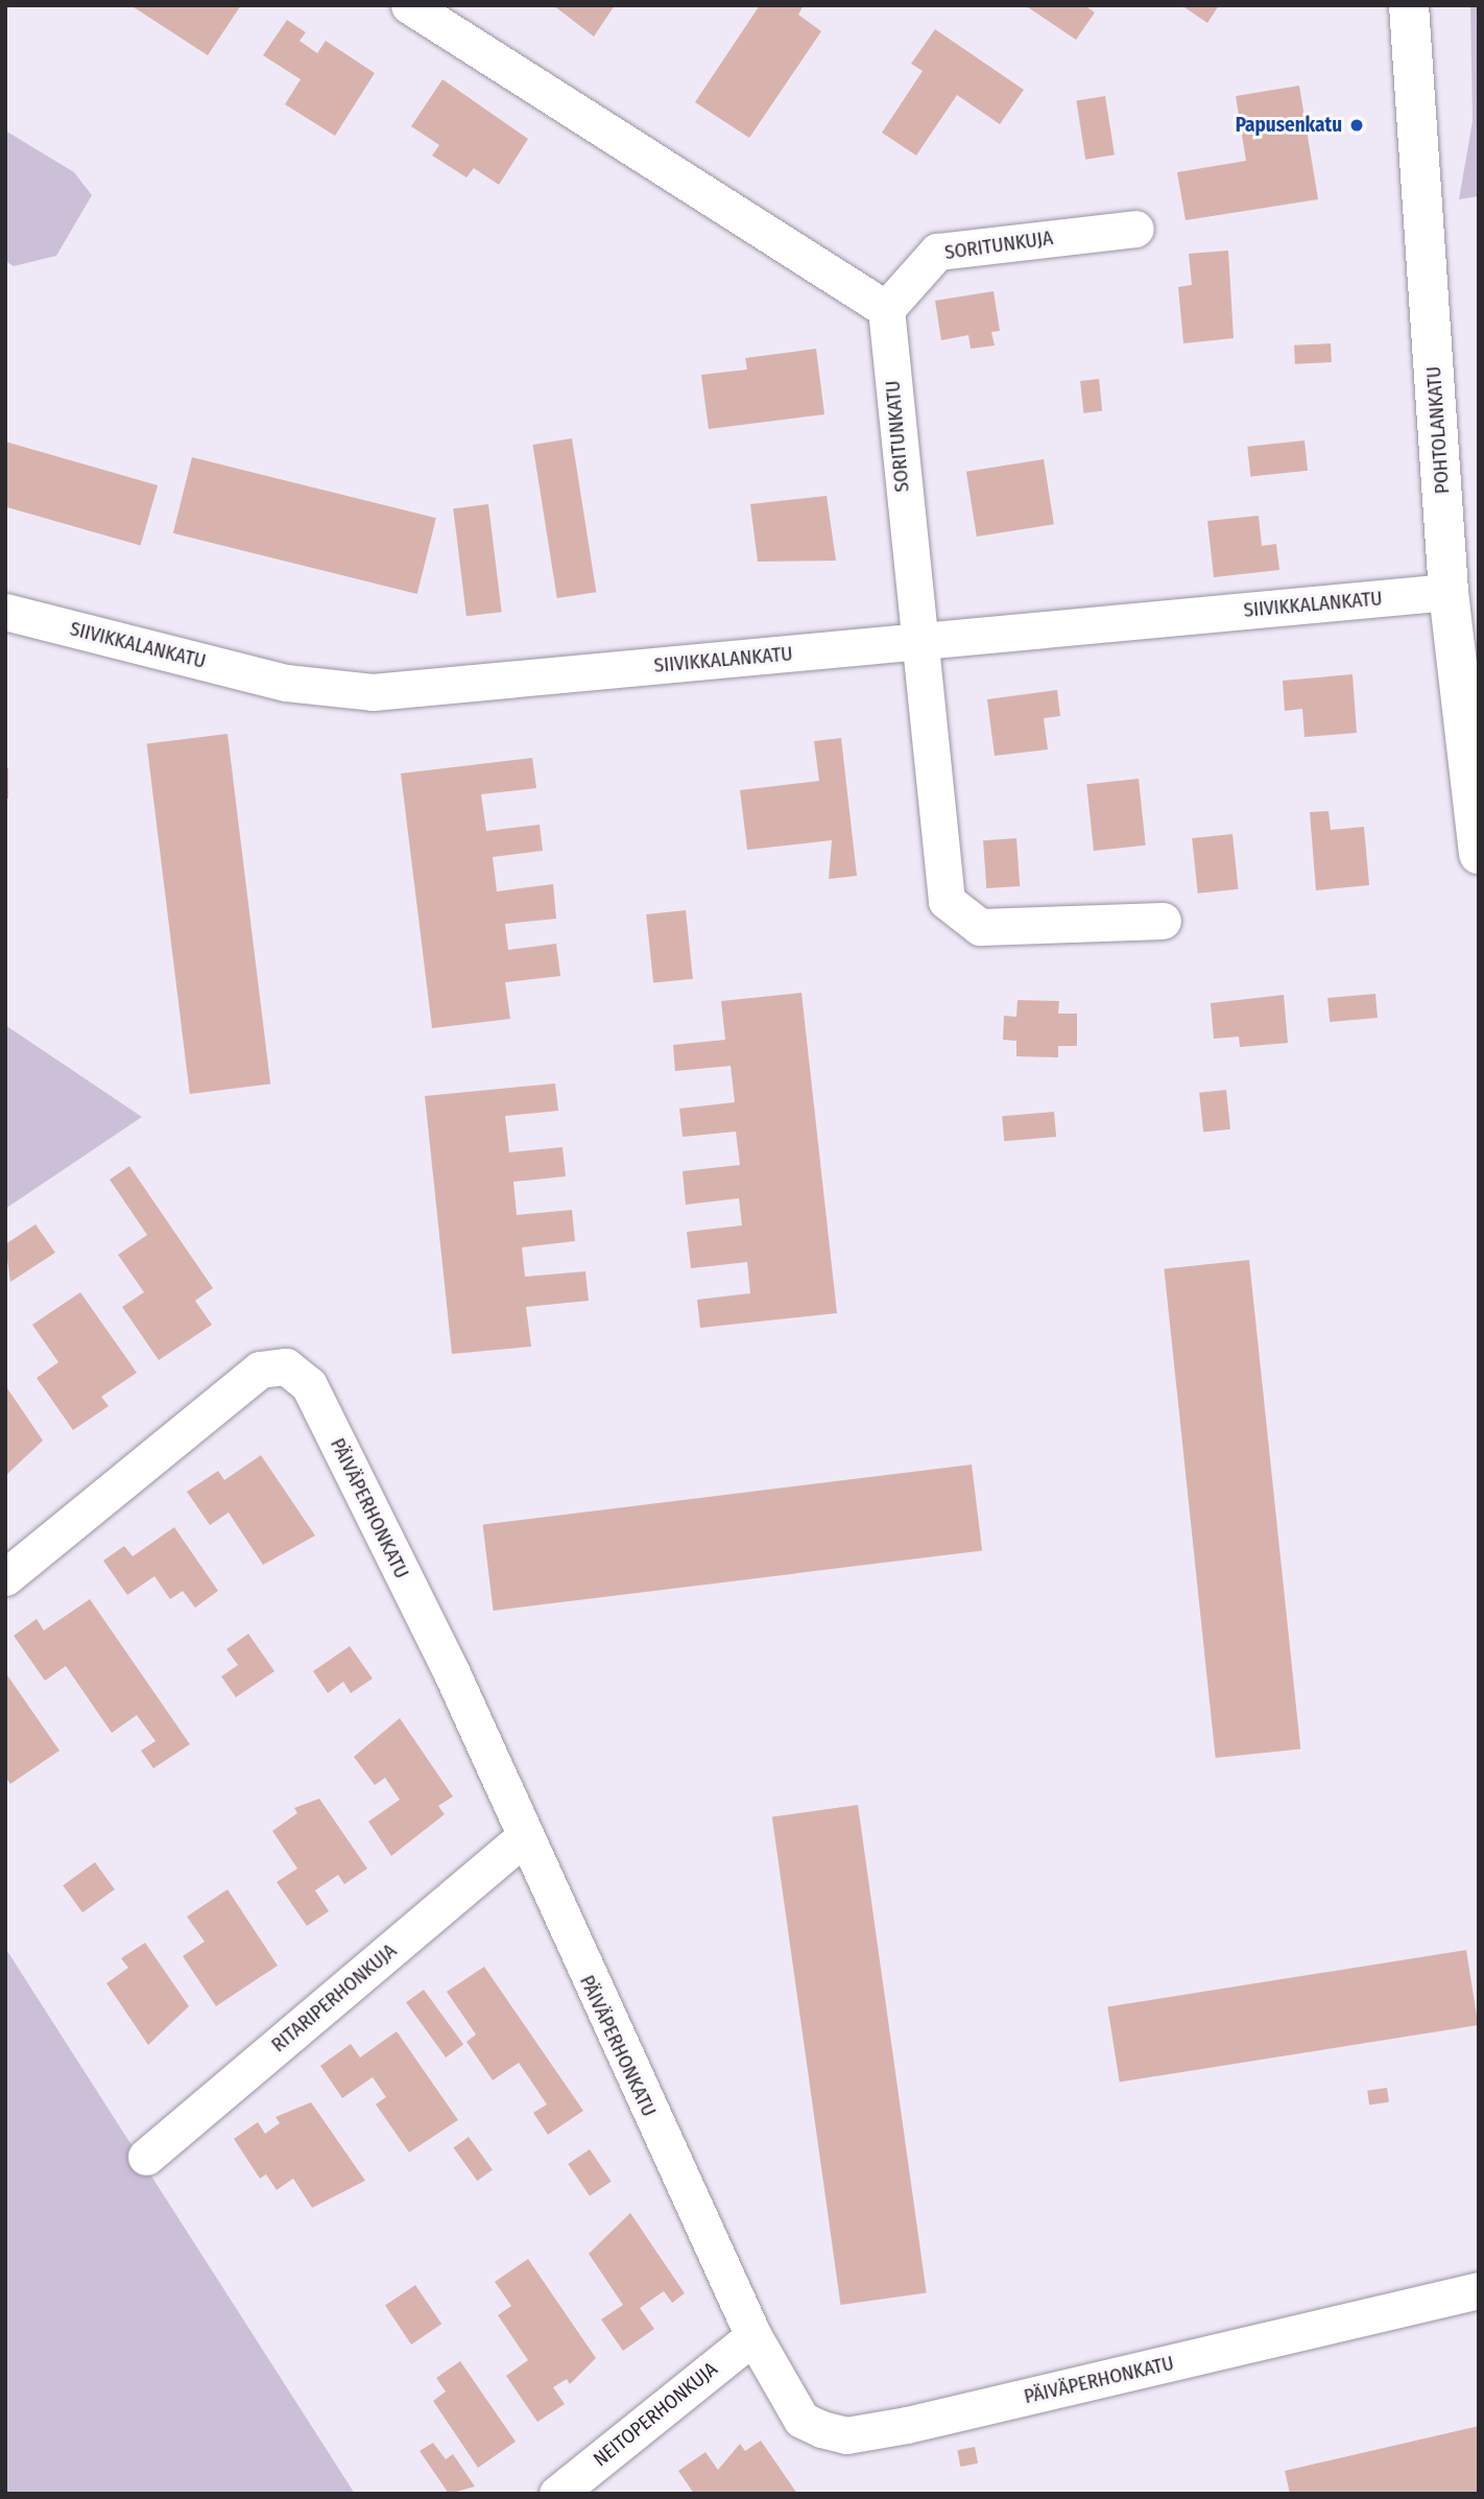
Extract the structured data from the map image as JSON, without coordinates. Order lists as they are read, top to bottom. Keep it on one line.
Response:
{"streets":{"main road":["POHTOLANKATU"],"street":["SORITUNKUJA","SORITUNKATU","SIIVIKKALANKATU","PÄIVÄPERHONKATU","RITARIPERHONKUJA","NEITOPERHONKUJA"]},"crossings":[["SORITUNKUJA","SORITUNKATU"],["POHTOLANKATU","SIIVIKKALANKATU"],["SORITUNKATU","SIIVIKKALANKATU"],["PÄIVÄPERHONKATU","RITARIPERHONKUJA"],["PÄIVÄPERHONKATU","NEITOPERHONKUJA"]],"places":["Papusenkatu"]}
